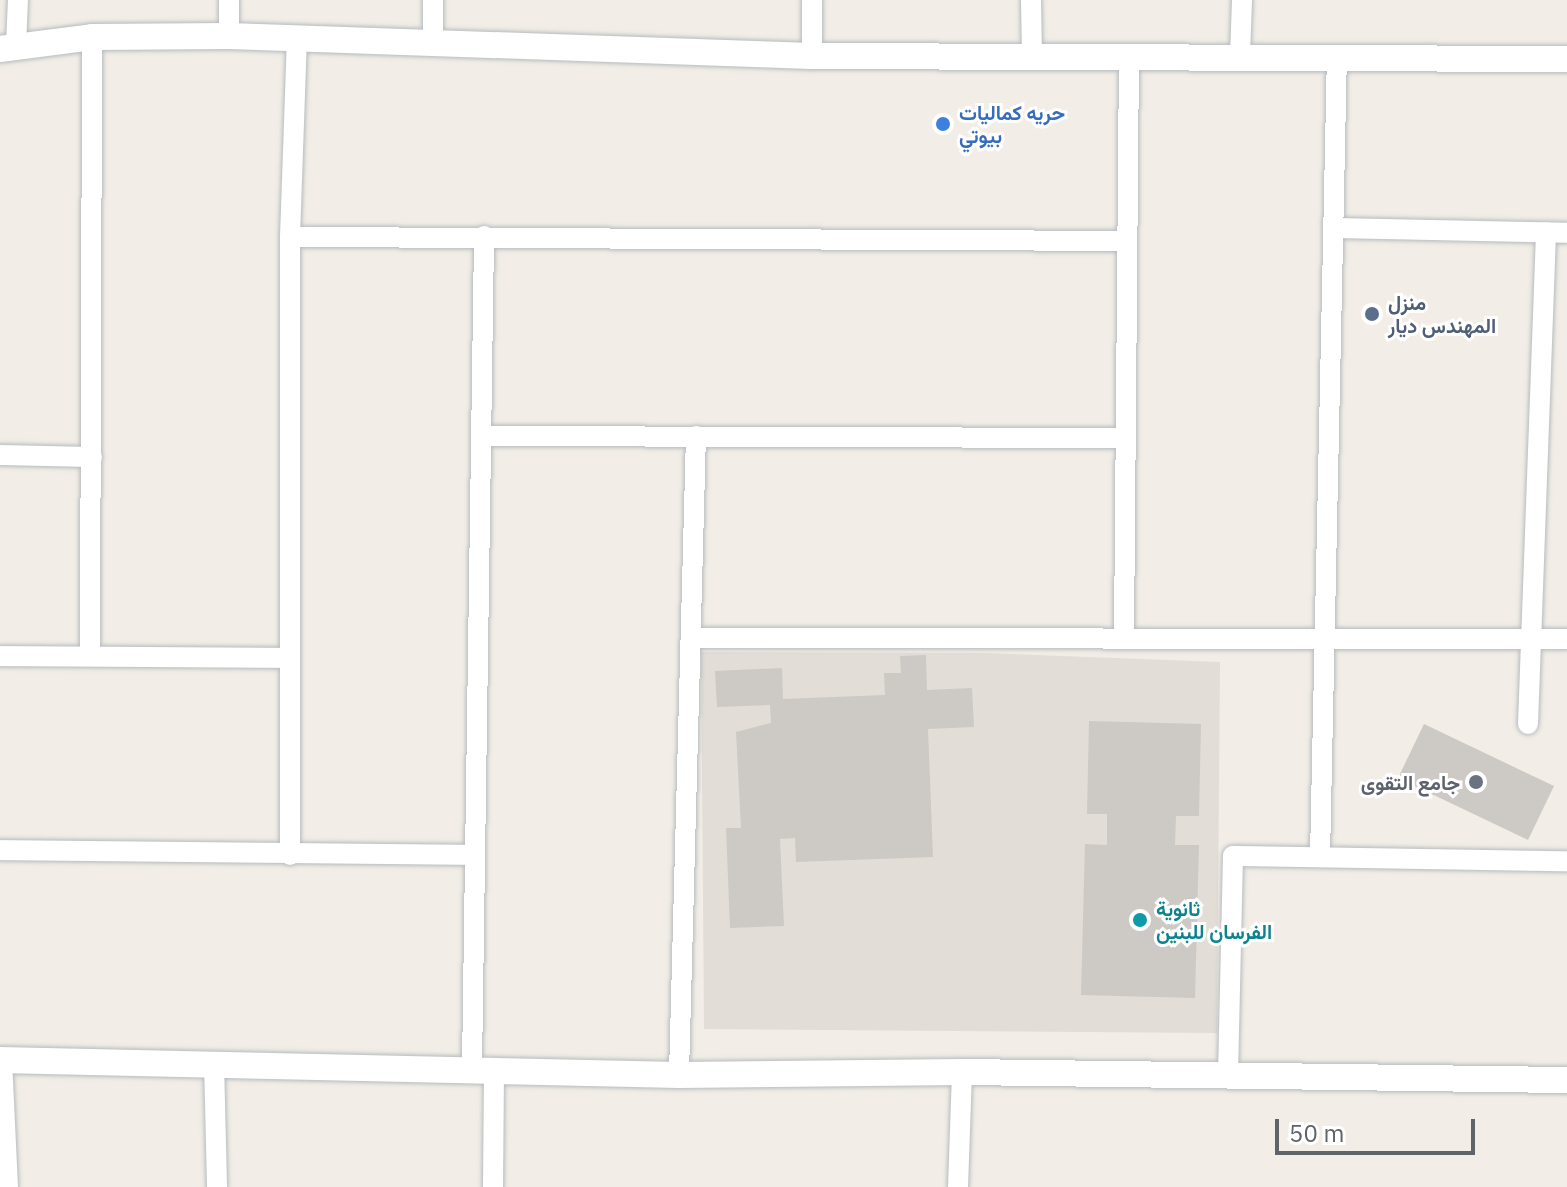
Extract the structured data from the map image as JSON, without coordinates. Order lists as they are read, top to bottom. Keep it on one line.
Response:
{"places":["حريه كماليات بيوتي","منزل المهندس ديار","جامع التقوى","ثانوية الفرسان للبنين"],"scale_bar":"50 m"}
